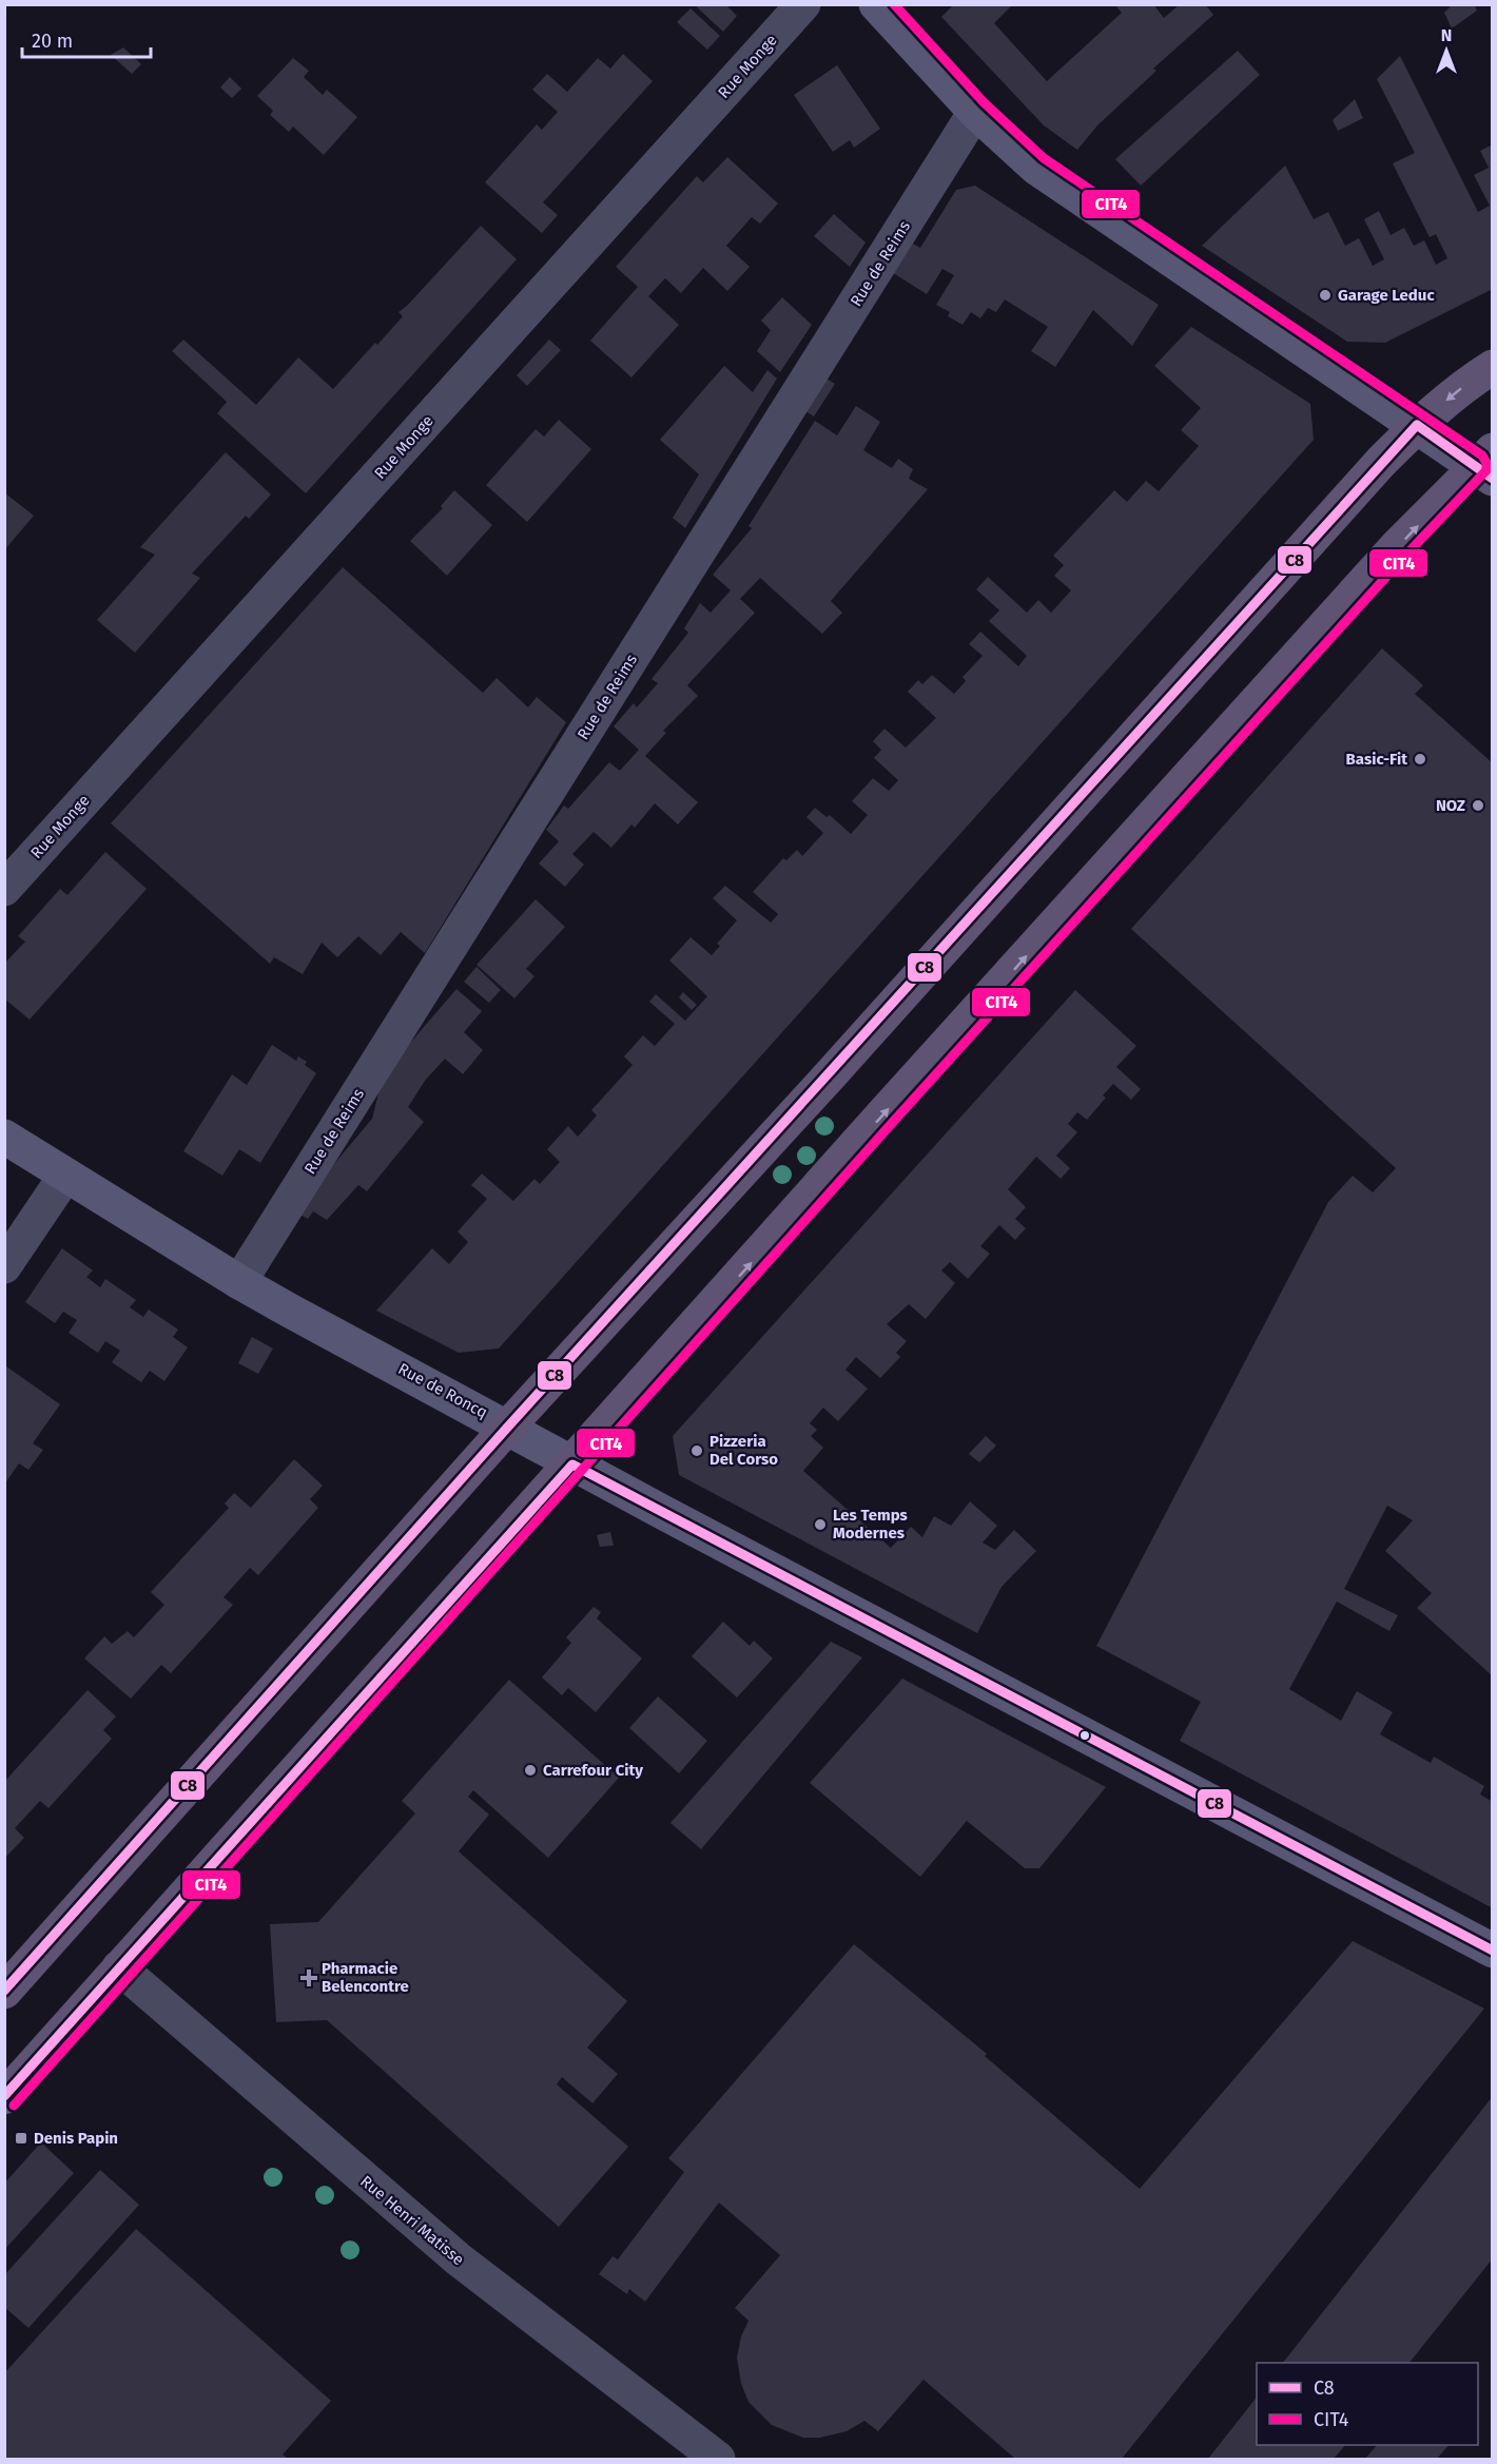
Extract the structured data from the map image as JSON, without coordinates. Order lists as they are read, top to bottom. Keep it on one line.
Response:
{"streets":{"street":["Rue Monge","Rue de Reims","Rue de Roncq","Rue Henri Matisse"]},"crossings":[["Rue de Reims","Rue de Roncq"]],"places":{"other":["Garage Leduc","Basic-Fit","NOZ","Pizzeria Del Corso","Les Temps Modernes","Carrefour City"],"health":["Pharmacie Belencontre"],"transit":["Denis Papin"]},"lines":["transit line CIT4","transit line C8"],"legend":["C8","CIT4"],"scale_bar":"20 m","north":"top"}
